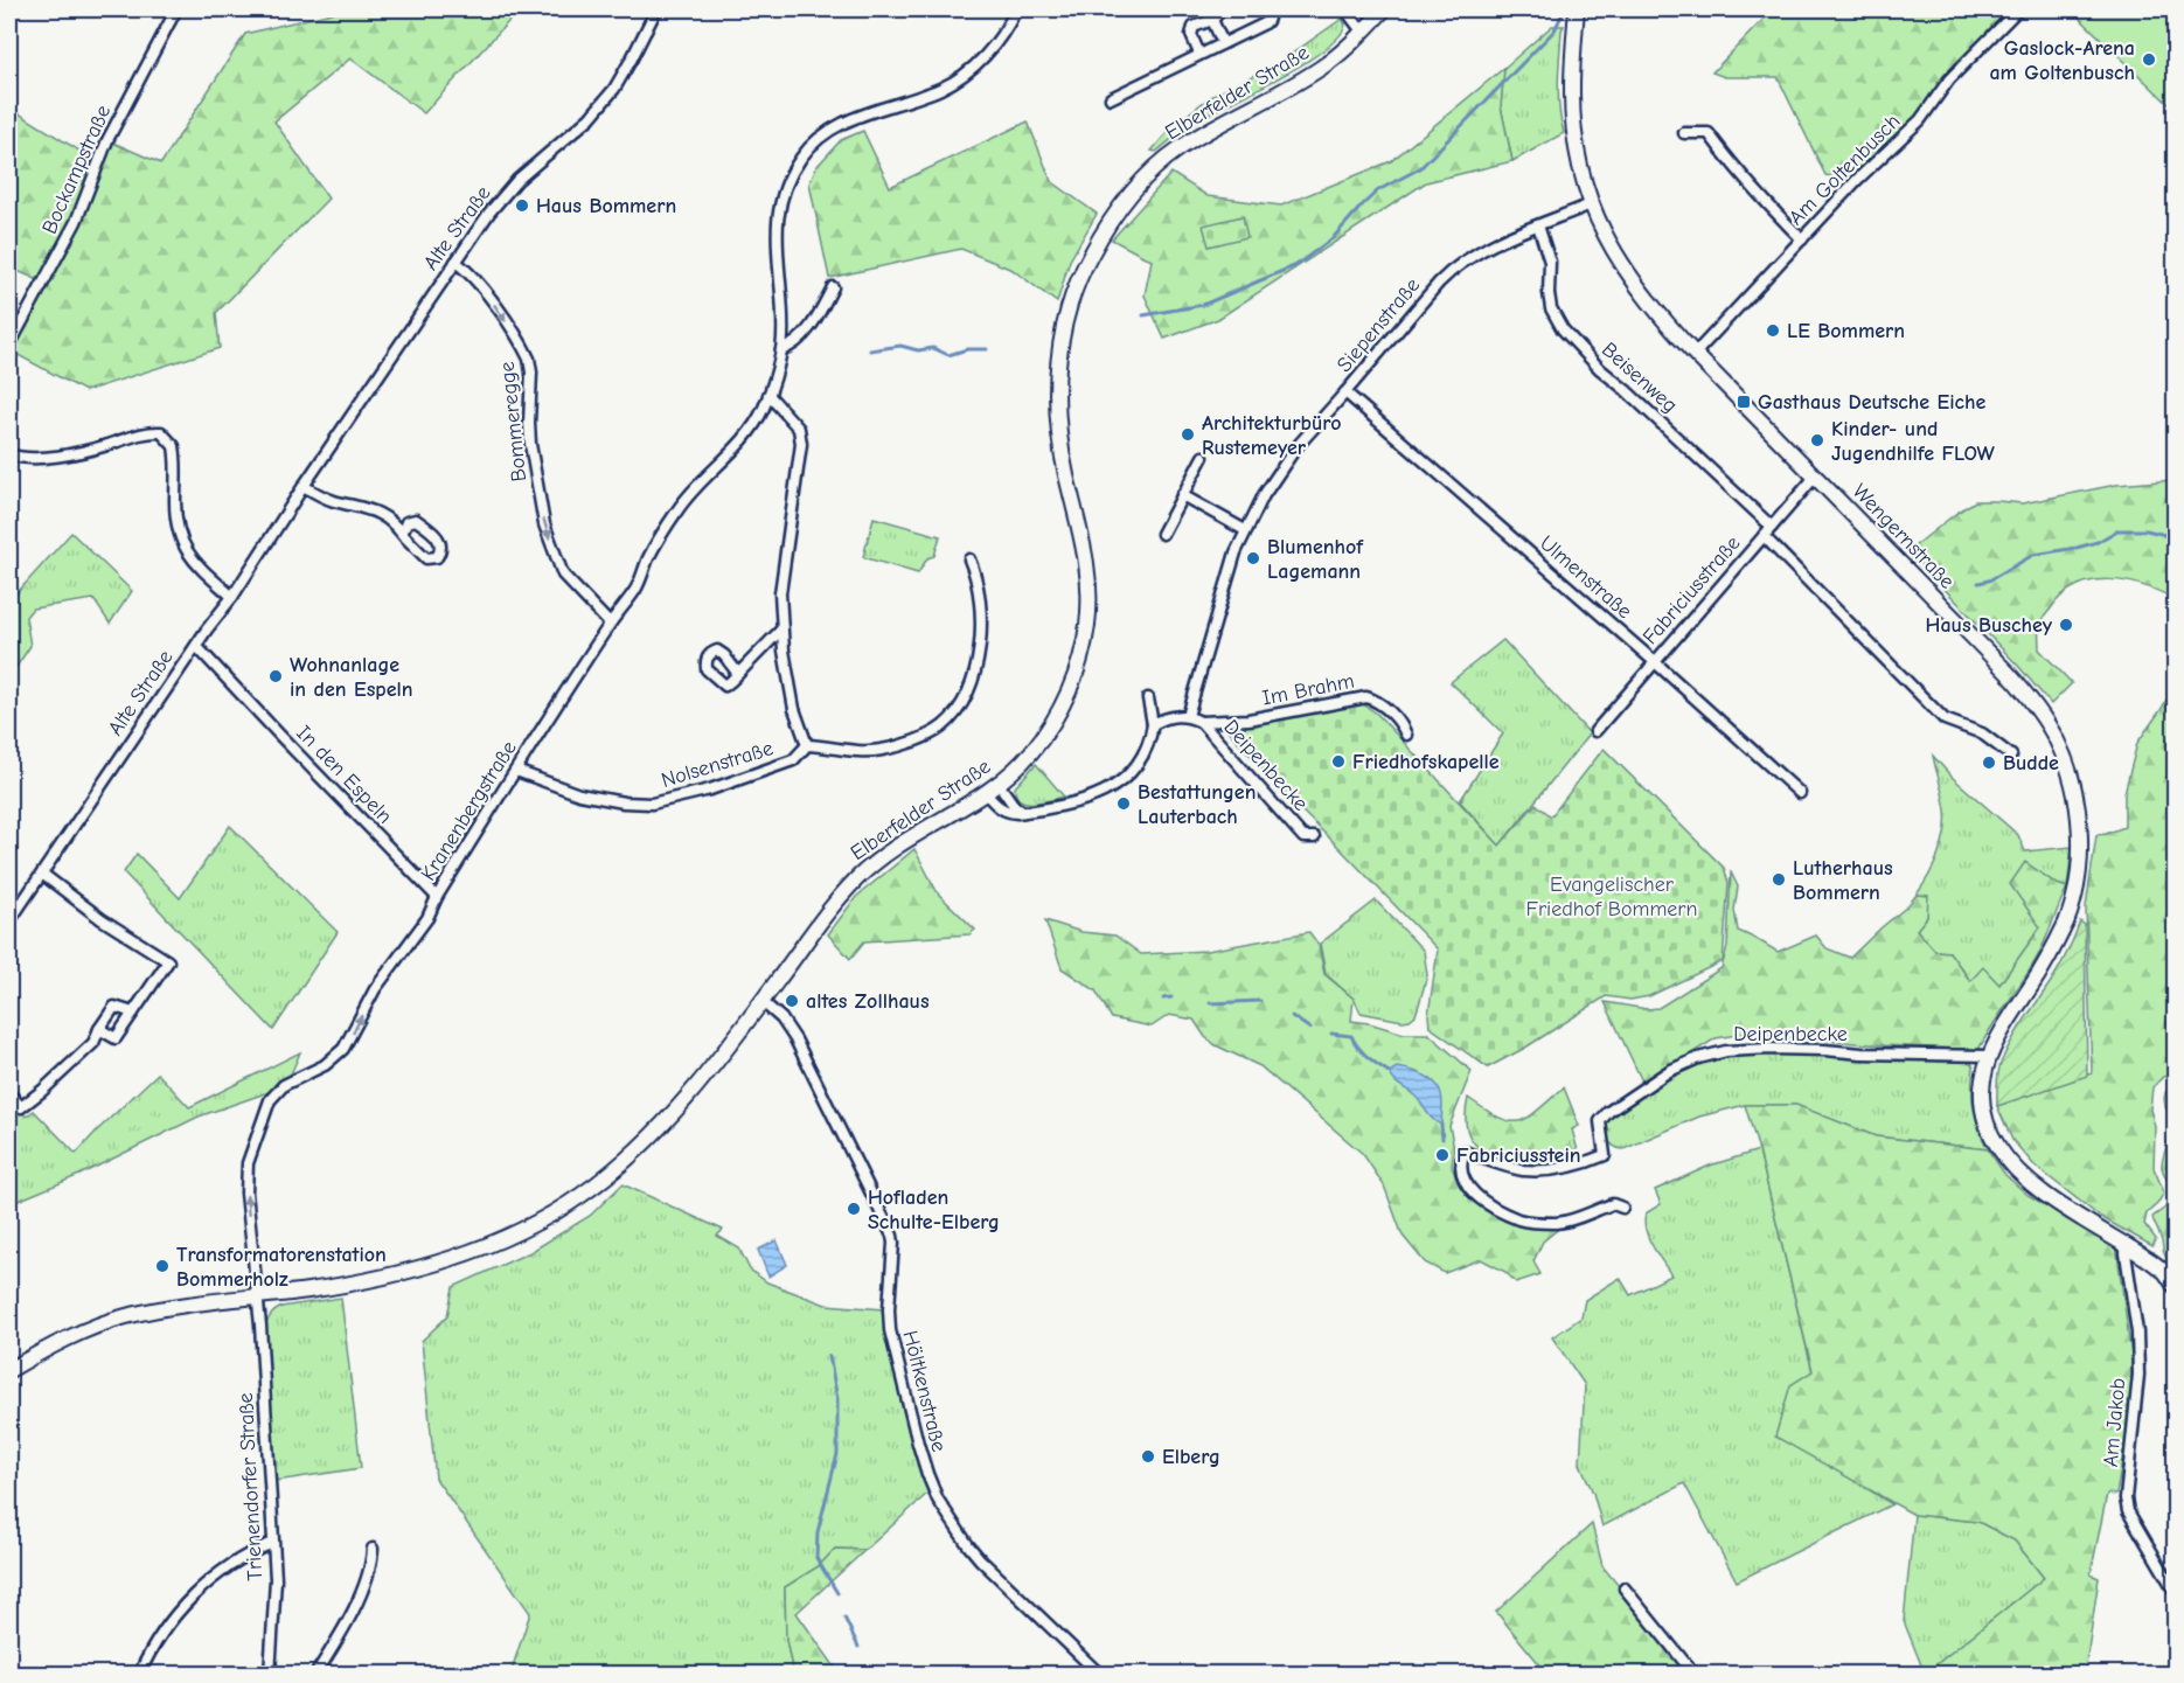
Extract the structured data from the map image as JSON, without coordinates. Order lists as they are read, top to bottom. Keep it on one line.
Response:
{"streets":{"main road":["Elberfelder Straße","Wengernstraße"],"street":["Bockampstraße","Am Goltenbusch","Alte Straße","Siepenstraße","Beisenweg","Bommeregge","Ulmenstraße","Fabriciusstraße","Im Brahm","Nolsenstraße","Deipenbecke","In den Espeln","Kranenbergstraße","Höltkenstraße","Am Jakob","Trienendorfer Straße"]},"crossings":[["Elberfelder Straße","Kranenbergstraße"],["Elberfelder Straße","Höltkenstraße"],["Elberfelder Straße","Trienendorfer Straße"],["Am Goltenbusch","Wengernstraße"],["Alte Straße","Bommeregge"],["Alte Straße","In den Espeln"],["Siepenstraße","Beisenweg"],["Siepenstraße","Wengernstraße"],["Siepenstraße","Ulmenstraße"],["Siepenstraße","Deipenbecke"],["Beisenweg","Fabriciusstraße"],["Bommeregge","Kranenbergstraße"],["Wengernstraße","Fabriciusstraße"],["Wengernstraße","Deipenbecke"],["Wengernstraße","Am Jakob"],["Ulmenstraße","Fabriciusstraße"],["Im Brahm","Deipenbecke"],["Nolsenstraße","Kranenbergstraße"],["In den Espeln","Kranenbergstraße"],["Kranenbergstraße","Trienendorfer Straße"]],"one_way":["Bommeregge"],"parks":["Evangelischer Friedhof Bommern"],"places":{"other":["Gaslock-Arena am Goltenbusch","Haus Bommern","LE Bommern","Architekturbüro Rustemeyer","Kinder- und Jugendhilfe FLOW","Blumenhof Lagemann","Haus Buschey","Wohnanlage in den Espeln","Friedhofskapelle","Budde","Bestattungen Lauterbach","Lutherhaus Bommern","altes Zollhaus","Fabriciusstein","Hofladen Schulte-Elberg","Transformatorenstation Bommerholz","Elberg"],"transit":["Gasthaus Deutsche Eiche"]}}
